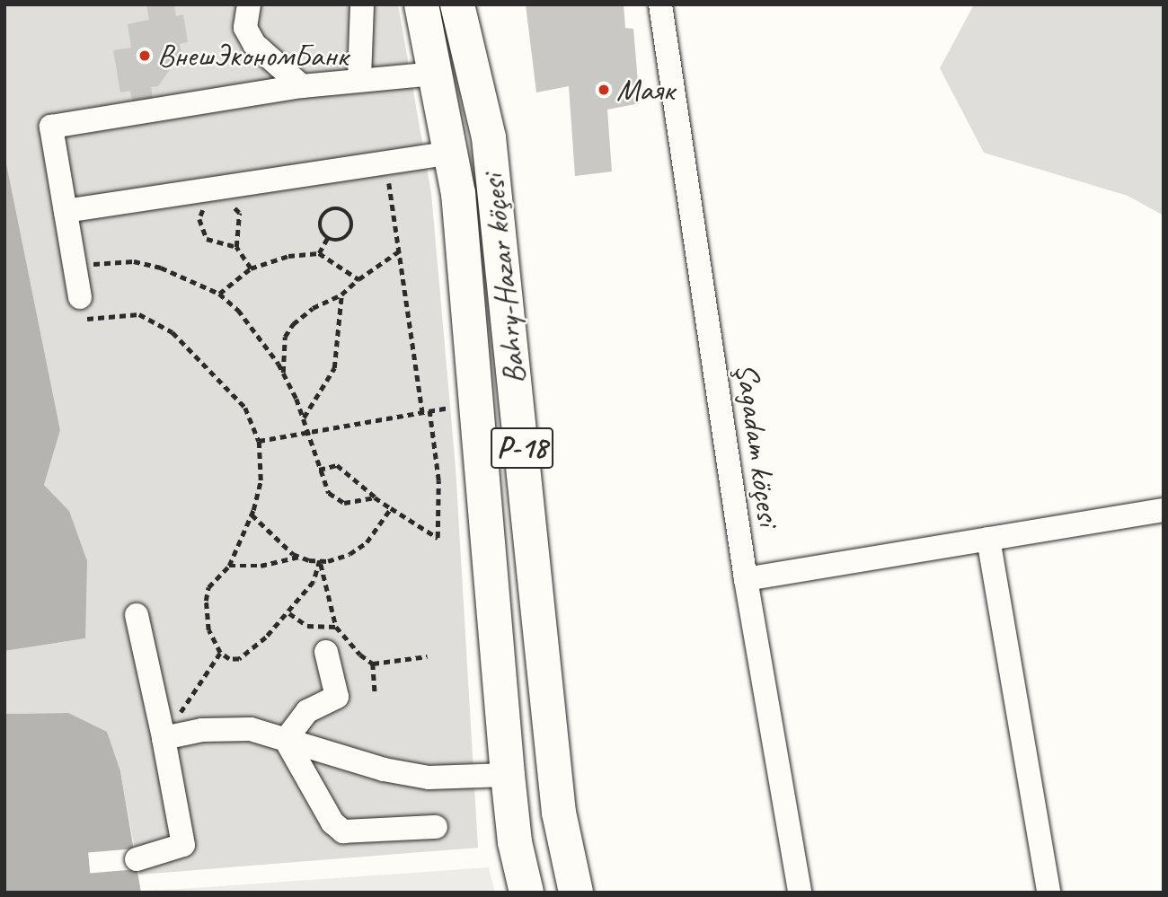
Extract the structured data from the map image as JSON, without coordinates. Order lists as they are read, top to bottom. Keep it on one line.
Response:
{"streets":{"highway":["Bahry-Hazar köçesi","P-18"],"street":["Şagadam köçesi"]},"places":["ВнешЭкономБанк","Маяк"]}
